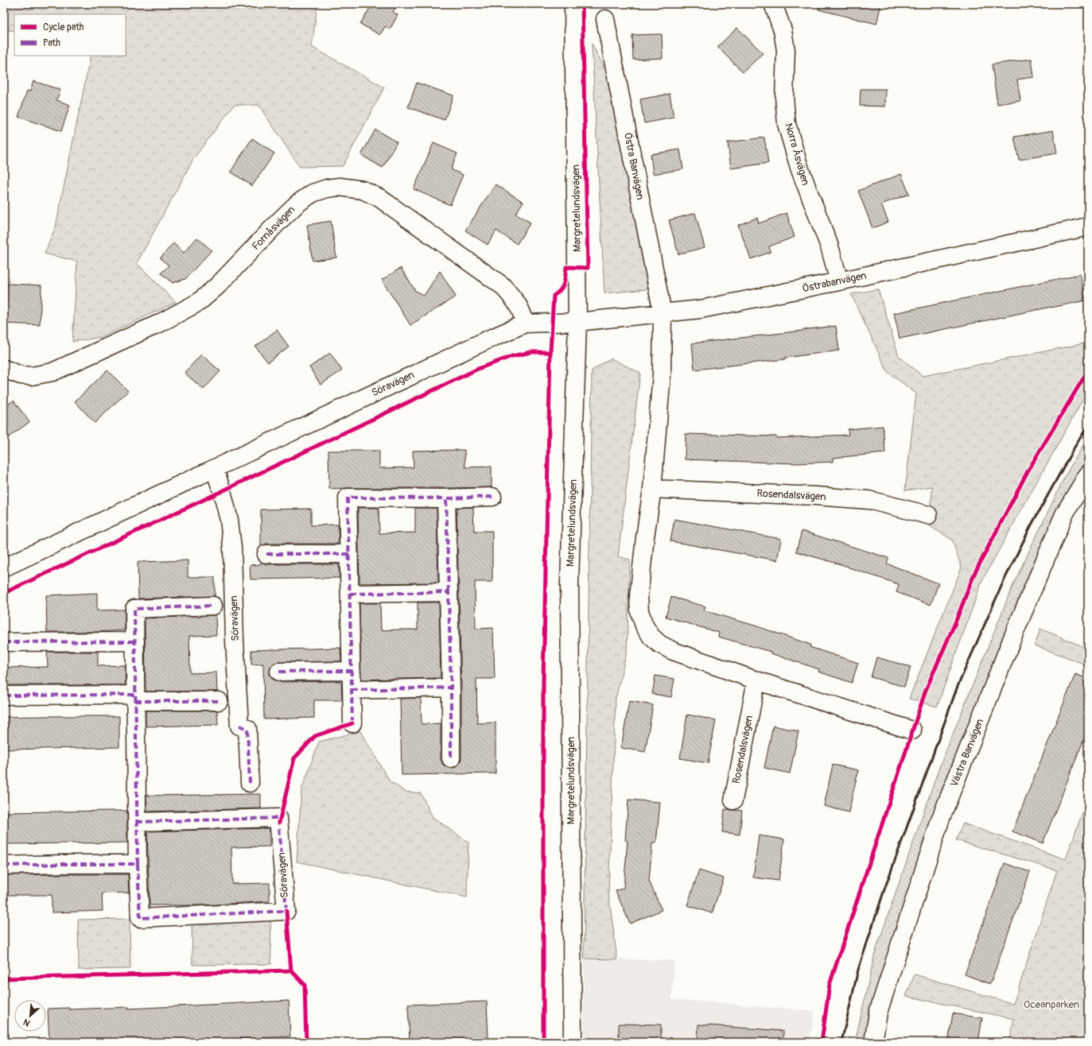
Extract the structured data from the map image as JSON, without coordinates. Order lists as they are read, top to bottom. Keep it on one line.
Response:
{"streets":{"street":["Norra Åsvägen","Östra Banvägen","Margretelundsvägen","Fornåsvägen","Östrabanvägen","Söravägen","Rosendalsvägen","Västra Banvägen"]},"crossings":[["Norra Åsvägen","Östrabanvägen"],["Östra Banvägen","Östrabanvägen"],["Margretelundsvägen","Östrabanvägen"],["Margretelundsvägen","Söravägen"],["Fornåsvägen","Söravägen"],["Östrabanvägen","Söravägen"]],"parks":["Oceanparken"],"legend":["Cycle path","Path"],"north":"bottom left"}
